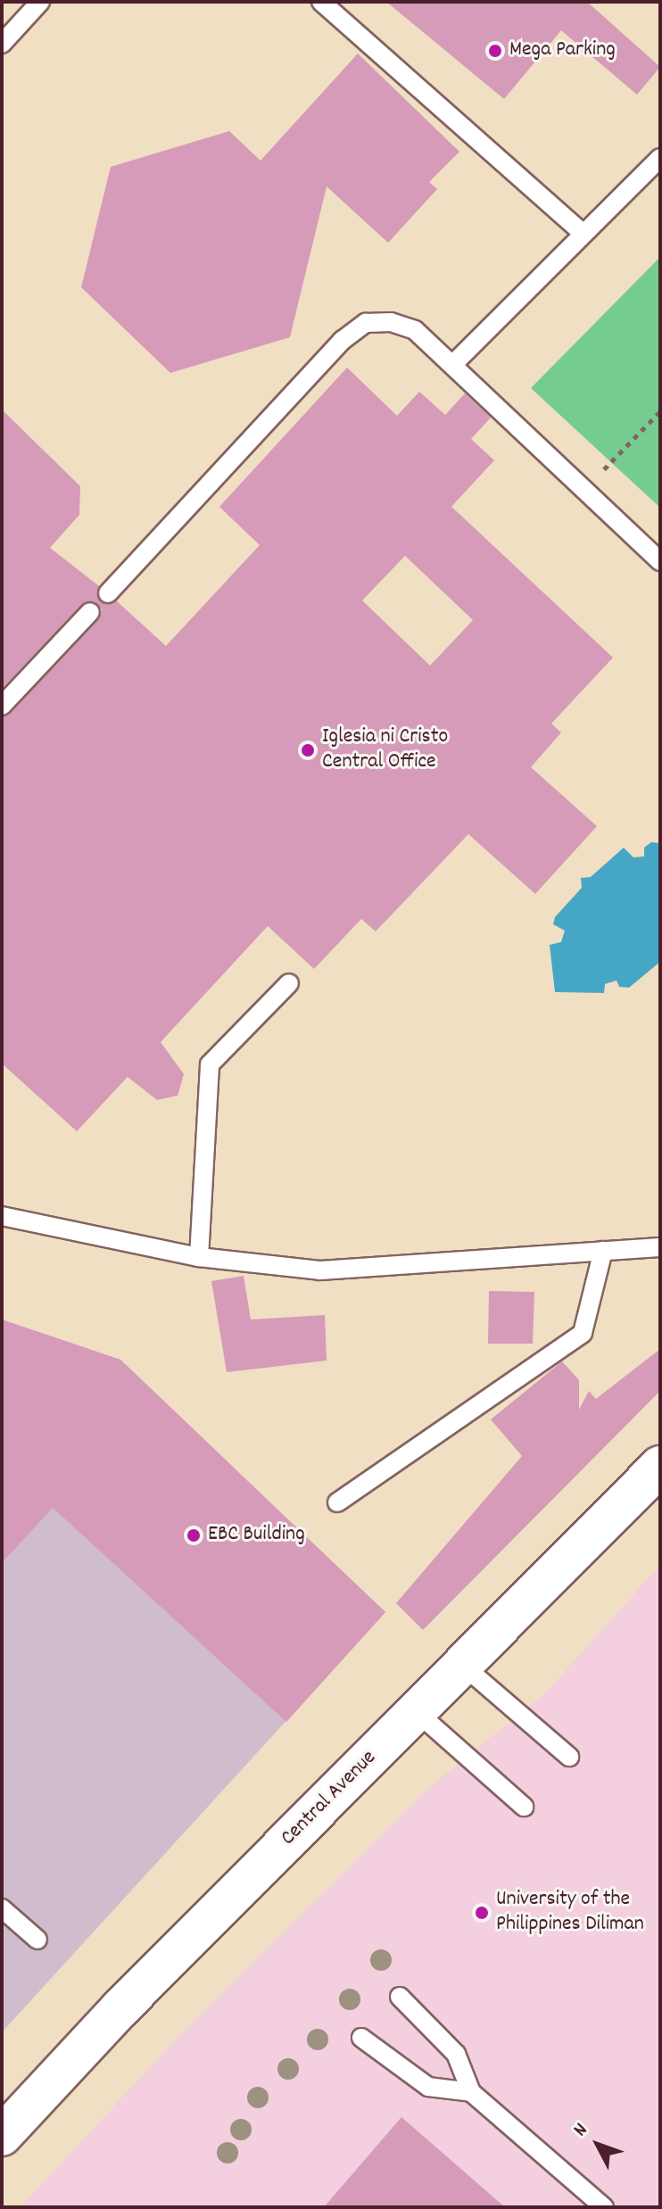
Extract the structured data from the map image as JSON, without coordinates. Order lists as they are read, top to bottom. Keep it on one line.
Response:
{"streets":{"main road":["Central Avenue"]},"places":["Mega Parking","Iglesia ni Cristo Central Office","EBC Building","University of the Philippines Diliman"],"north":"top left"}
